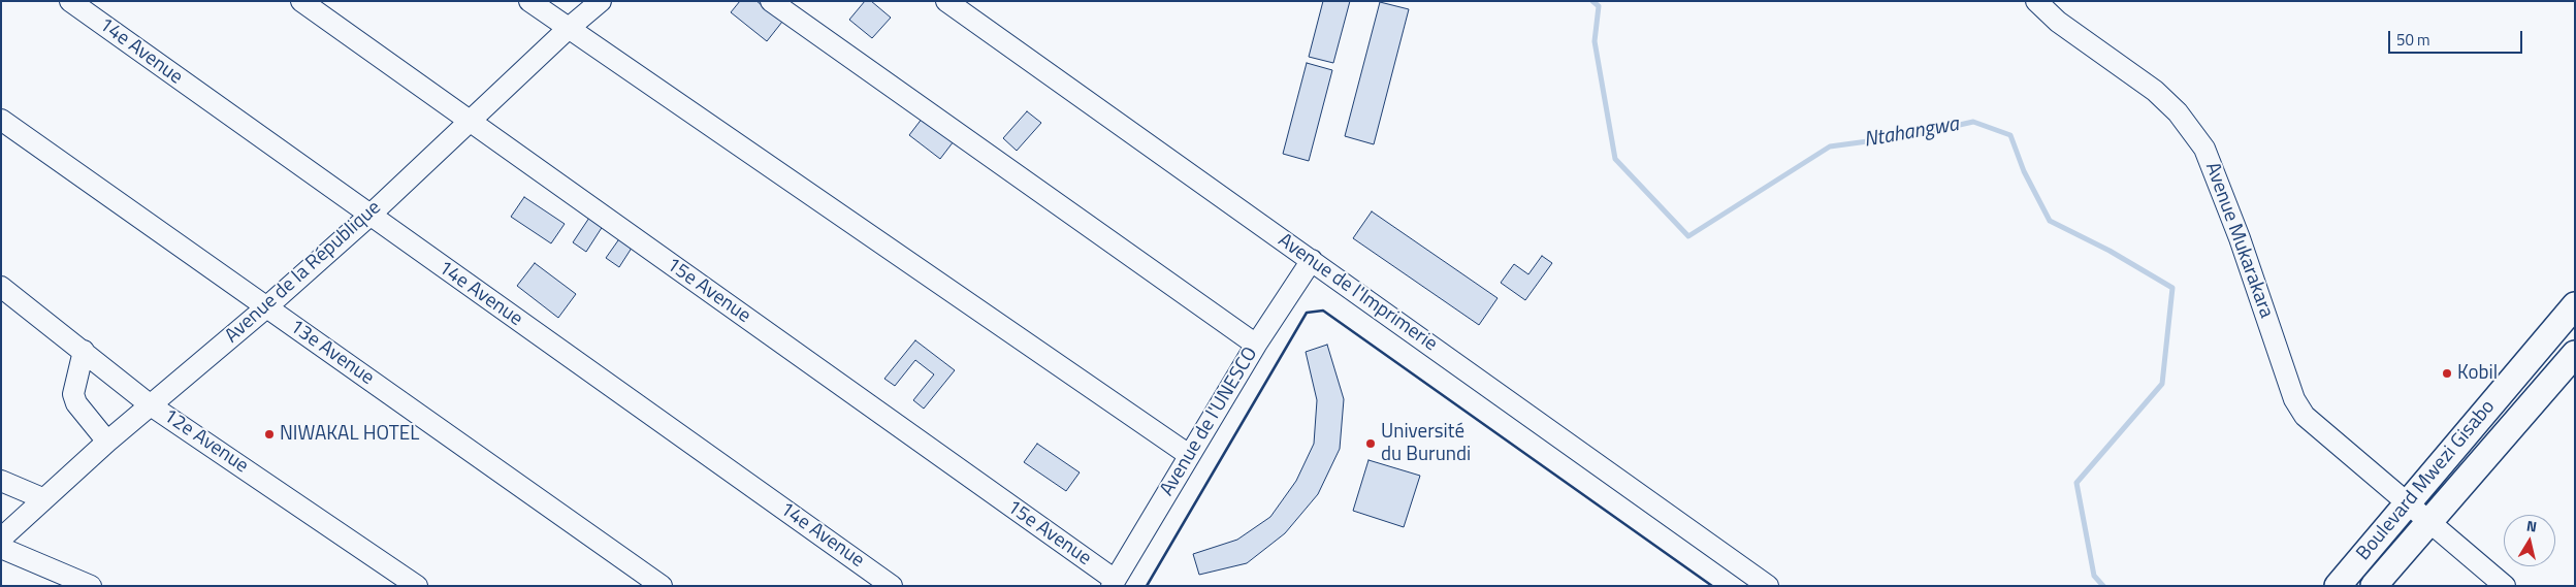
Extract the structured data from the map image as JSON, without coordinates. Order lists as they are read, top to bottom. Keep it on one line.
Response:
{"streets":{"main road":["Boulevard Mwezi Gisabo"],"street":["14e Avenue","Avenue Mukarakara","Avenue de la République","15e Avenue","Avenue de l'Imprimerie","13e Avenue","Avenue de l'UNESCO","12e Avenue"]},"crossings":[["14e Avenue","Avenue de la République"],["Avenue Mukarakara","Boulevard Mwezi Gisabo"],["Avenue de la République","15e Avenue"],["Avenue de la République","13e Avenue"],["Avenue de la République","12e Avenue"],["15e Avenue","Avenue de l'UNESCO"],["Avenue de l'Imprimerie","Avenue de l'UNESCO"]],"water":["Ntahangwa"],"places":["Kobil","NIWAKAL HOTEL","Université du Burundi"],"scale_bar":"50 m","north":"top"}
